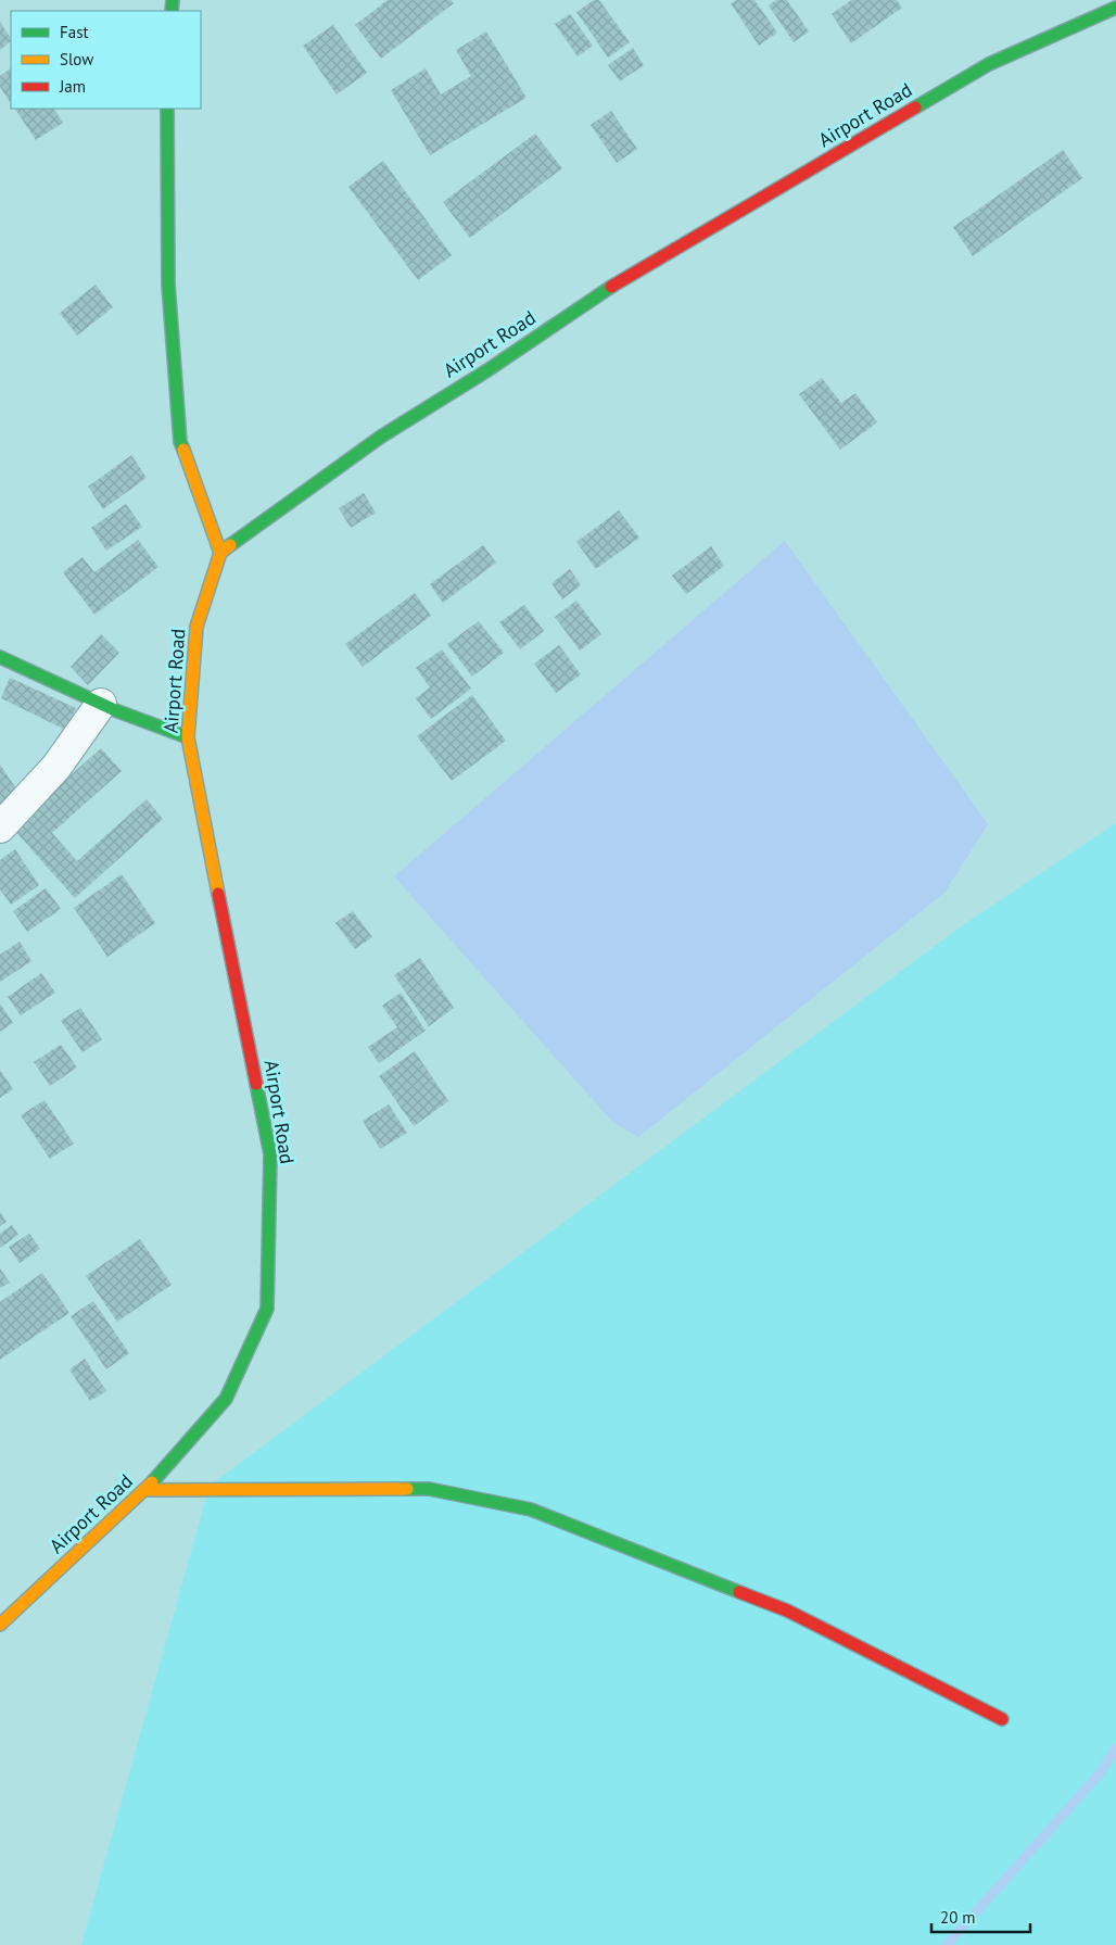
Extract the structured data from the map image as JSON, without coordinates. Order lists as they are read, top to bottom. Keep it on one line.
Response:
{"streets":{"main road":["Airport Road"]},"legend":["Fast","Slow","Jam"],"scale_bar":"20 m"}
